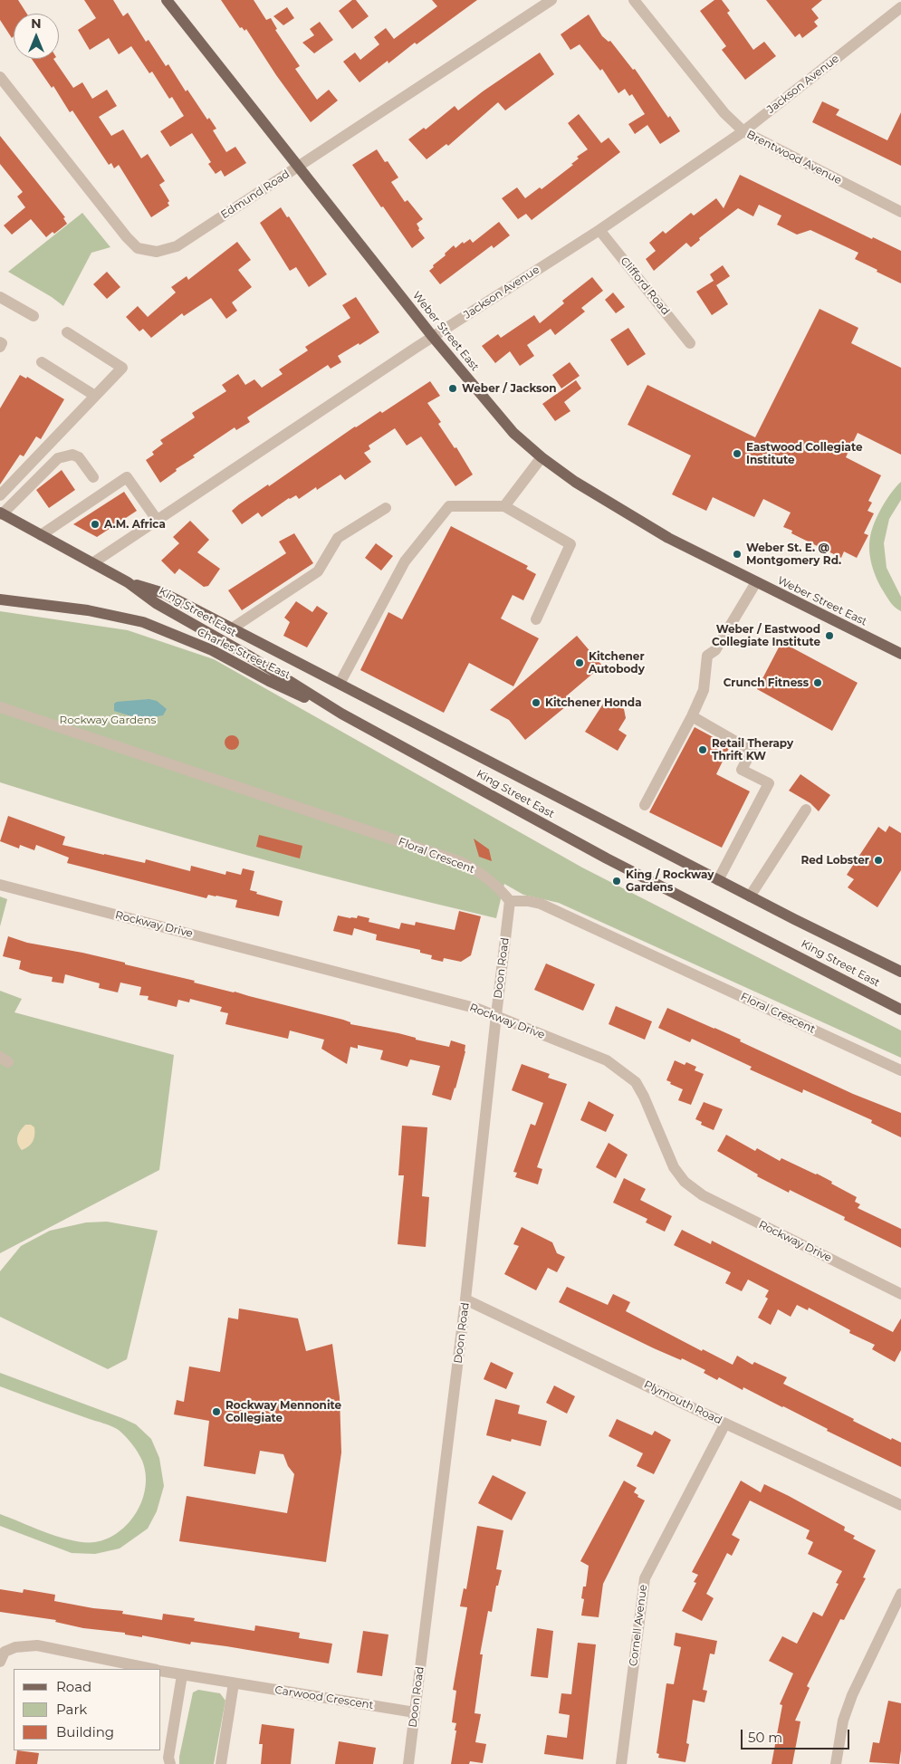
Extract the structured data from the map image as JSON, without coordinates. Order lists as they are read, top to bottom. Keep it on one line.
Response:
{"streets":{"main road":["Weber Street East","King Street East","Charles Street East"],"street":["Jackson Avenue","Brentwood Avenue","Edmund Road","Clifford Road","Floral Crescent","Rockway Drive","Doon Road","Plymouth Road","Cornell Avenue","Carwood Crescent"]},"crossings":[["Jackson Avenue","Brentwood Avenue"],["Jackson Avenue","Clifford Road"],["Jackson Avenue","Weber Street East"],["Jackson Avenue","King Street East"],["Edmund Road","Weber Street East"],["King Street East","Charles Street East"],["Floral Crescent","Doon Road"],["Rockway Drive","Doon Road"],["Doon Road","Plymouth Road"],["Doon Road","Carwood Crescent"],["Plymouth Road","Cornell Avenue"]],"parks":["Rockway Gardens"],"places":["Weber / Jackson","Eastwood Collegiate Institute","A.M. Africa","Weber St. E. @ Montgomery Rd.","Weber / Eastwood Collegiate Institute","Kitchener Autobody","Crunch Fitness","Kitchener Honda","Retail Therapy Thrift KW","Red Lobster","King / Rockway Gardens","Rockway Mennonite Collegiate"],"legend":["Road","Park","Building"],"scale_bar":"50 m","north":"top"}
